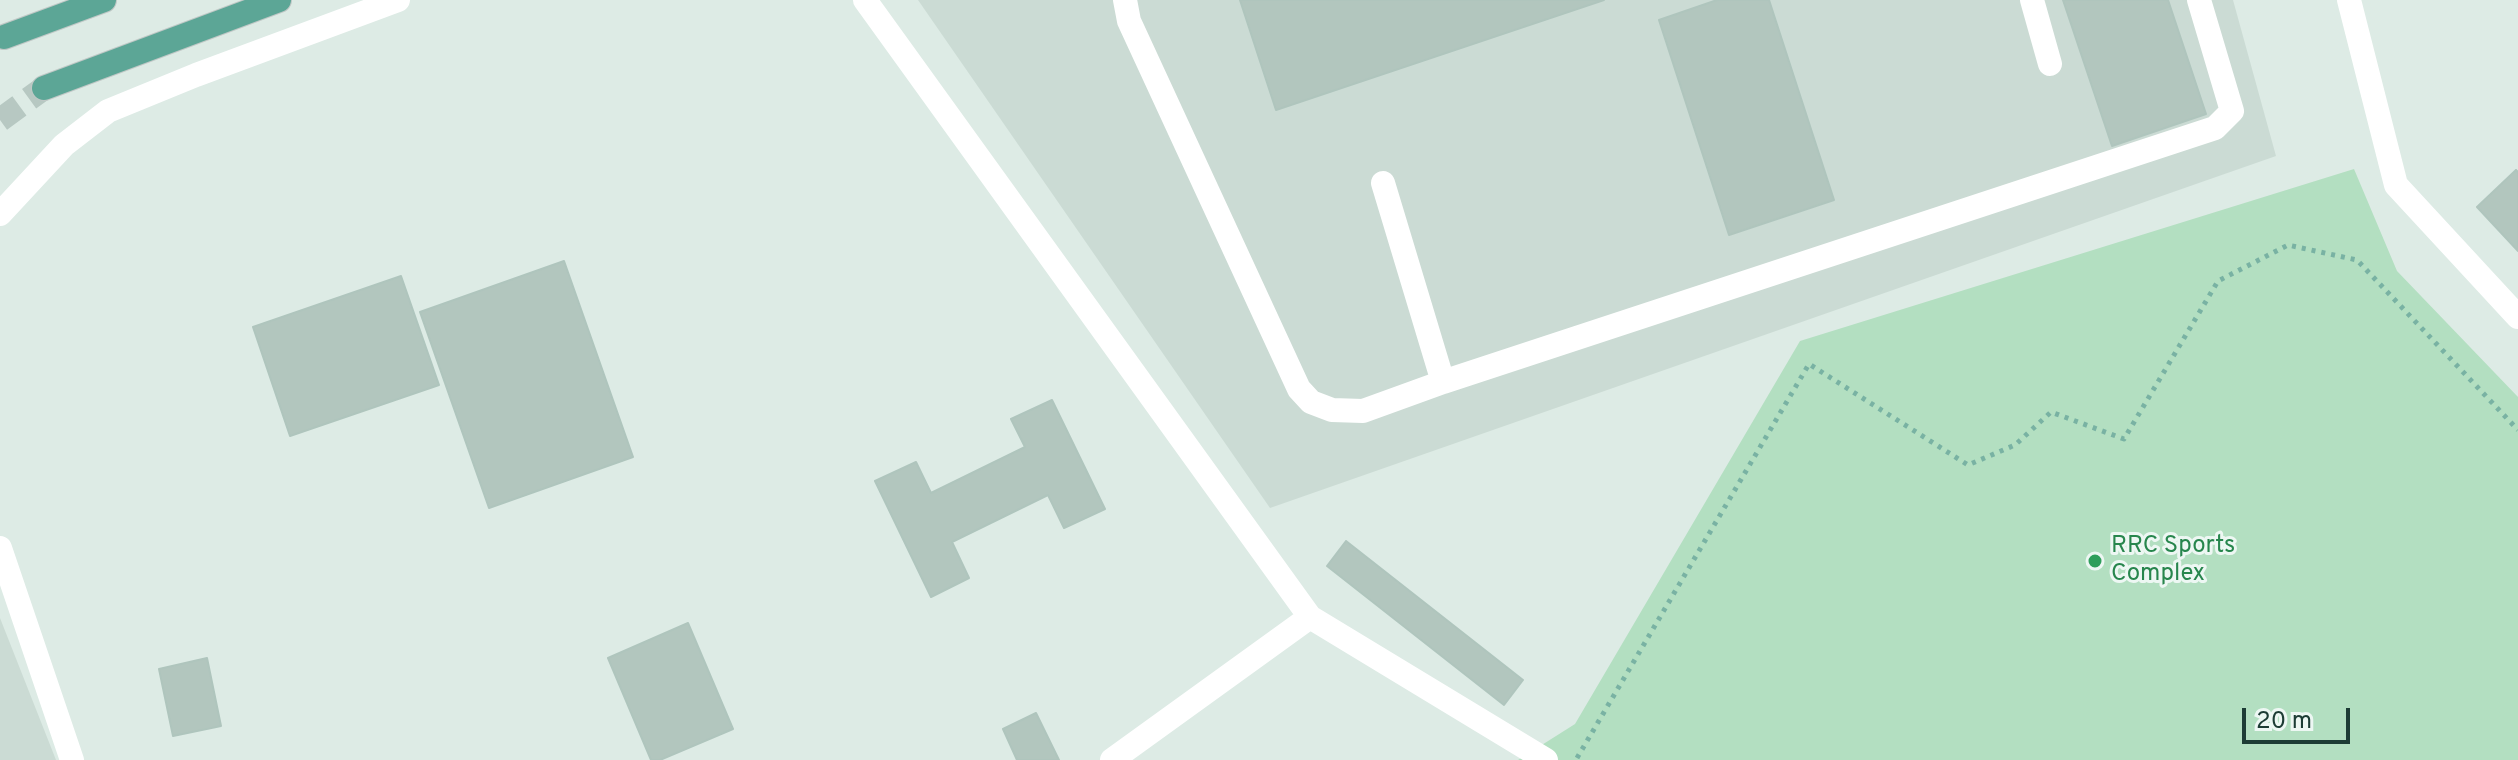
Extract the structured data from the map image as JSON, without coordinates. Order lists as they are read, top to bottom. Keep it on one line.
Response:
{"places":["RRC Sports Complex"],"scale_bar":"20 m"}
